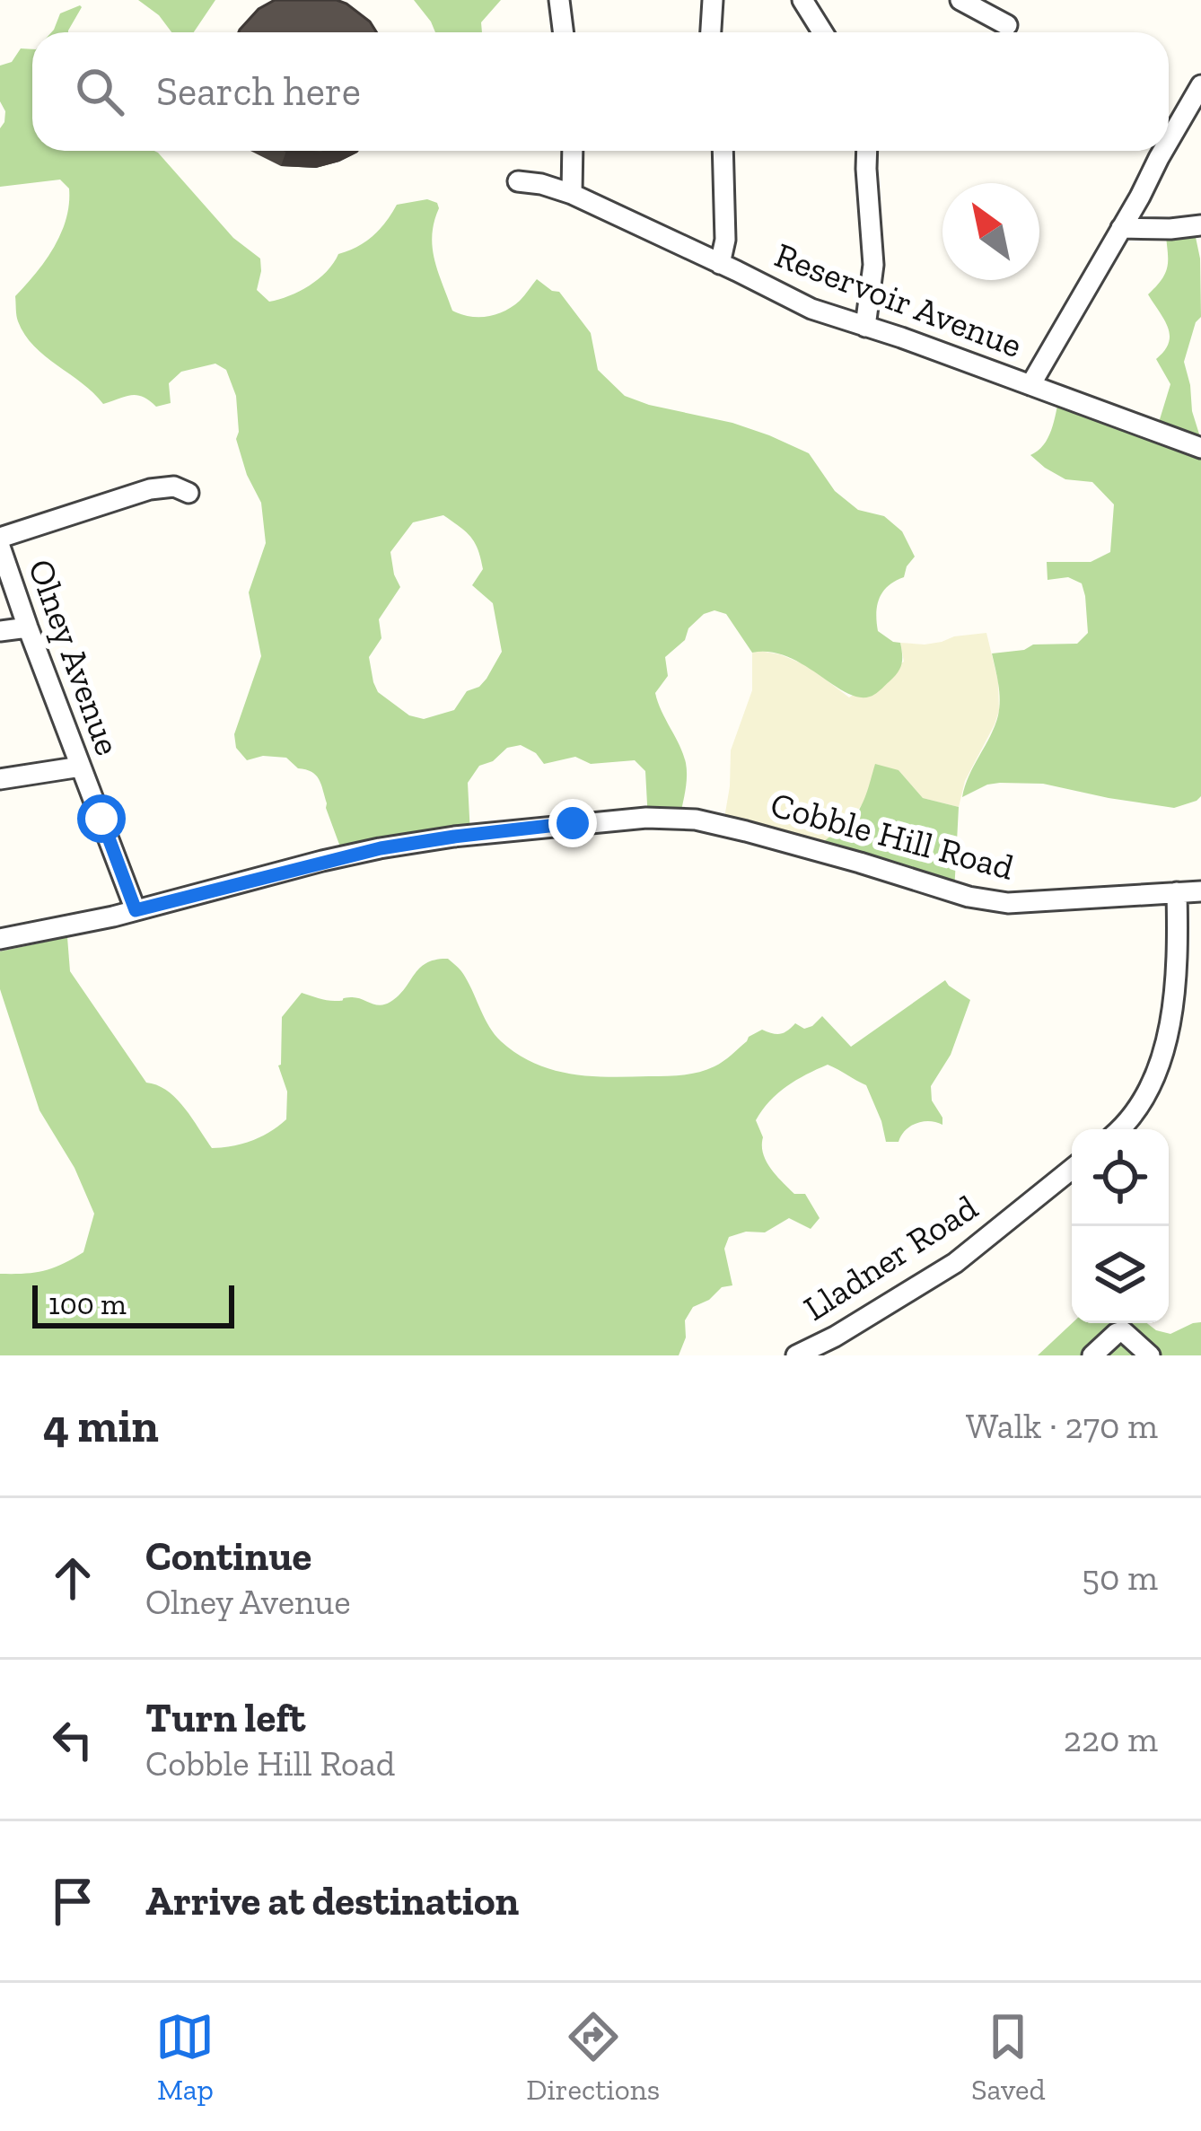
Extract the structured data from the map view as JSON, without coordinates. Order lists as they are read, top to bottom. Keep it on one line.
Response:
{"streets":{"street":["Reservoir Avenue","Olney Avenue","Cobble Hill Road","Lladner Road"]},"crossings":[["Olney Avenue","Cobble Hill Road"]],"scale_bar":"100 m","north":"top left","page":{"search":"Search here","scale":"100 m","heading":["4 min","Walk · 270 m"],"list":[["Continue","Olney Avenue","50 m"],["Turn left","Cobble Hill Road","220 m"],"Arrive at destination"],"nav":["Map","Directions","Saved"]}}
